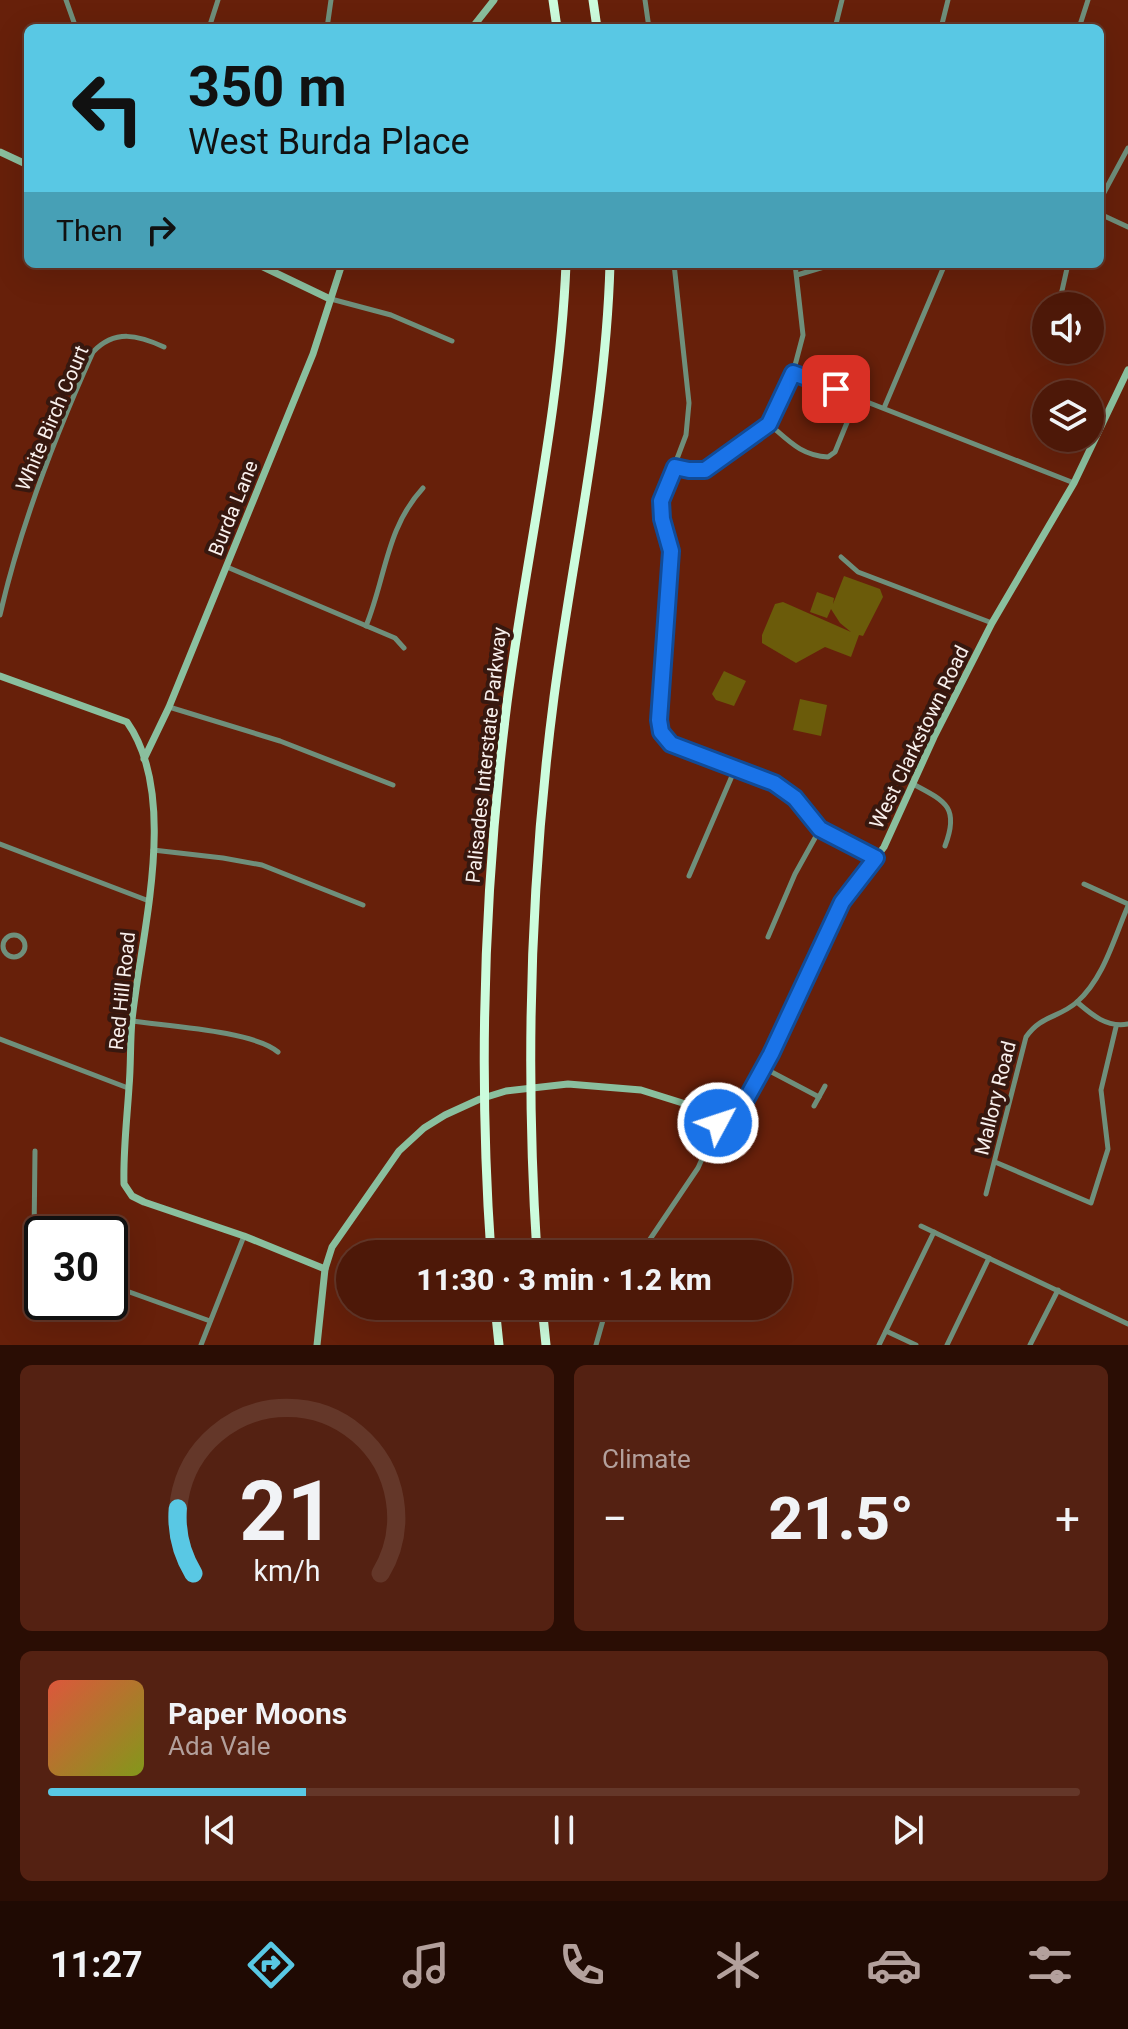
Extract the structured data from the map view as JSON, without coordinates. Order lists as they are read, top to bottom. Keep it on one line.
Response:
{"streets":{"highway":["Palisades Interstate Parkway"],"street":["White Birch Court","Burda Lane","West Clarkstown Road","Red Hill Road","Mallory Road"]},"crossings":[["Burda Lane","Red Hill Road"]],"page":{"turn":["350 m","West Burda Place"],"then":"Then","limit":"30","trip":"11:30 · 3 min · 1.2 km","tile":"Climate","heat":["−","21.5°","+"],"song":["Paper Moons","Ada Vale"],"tabs":"11:27","gauge":["21","km/h"]}}
